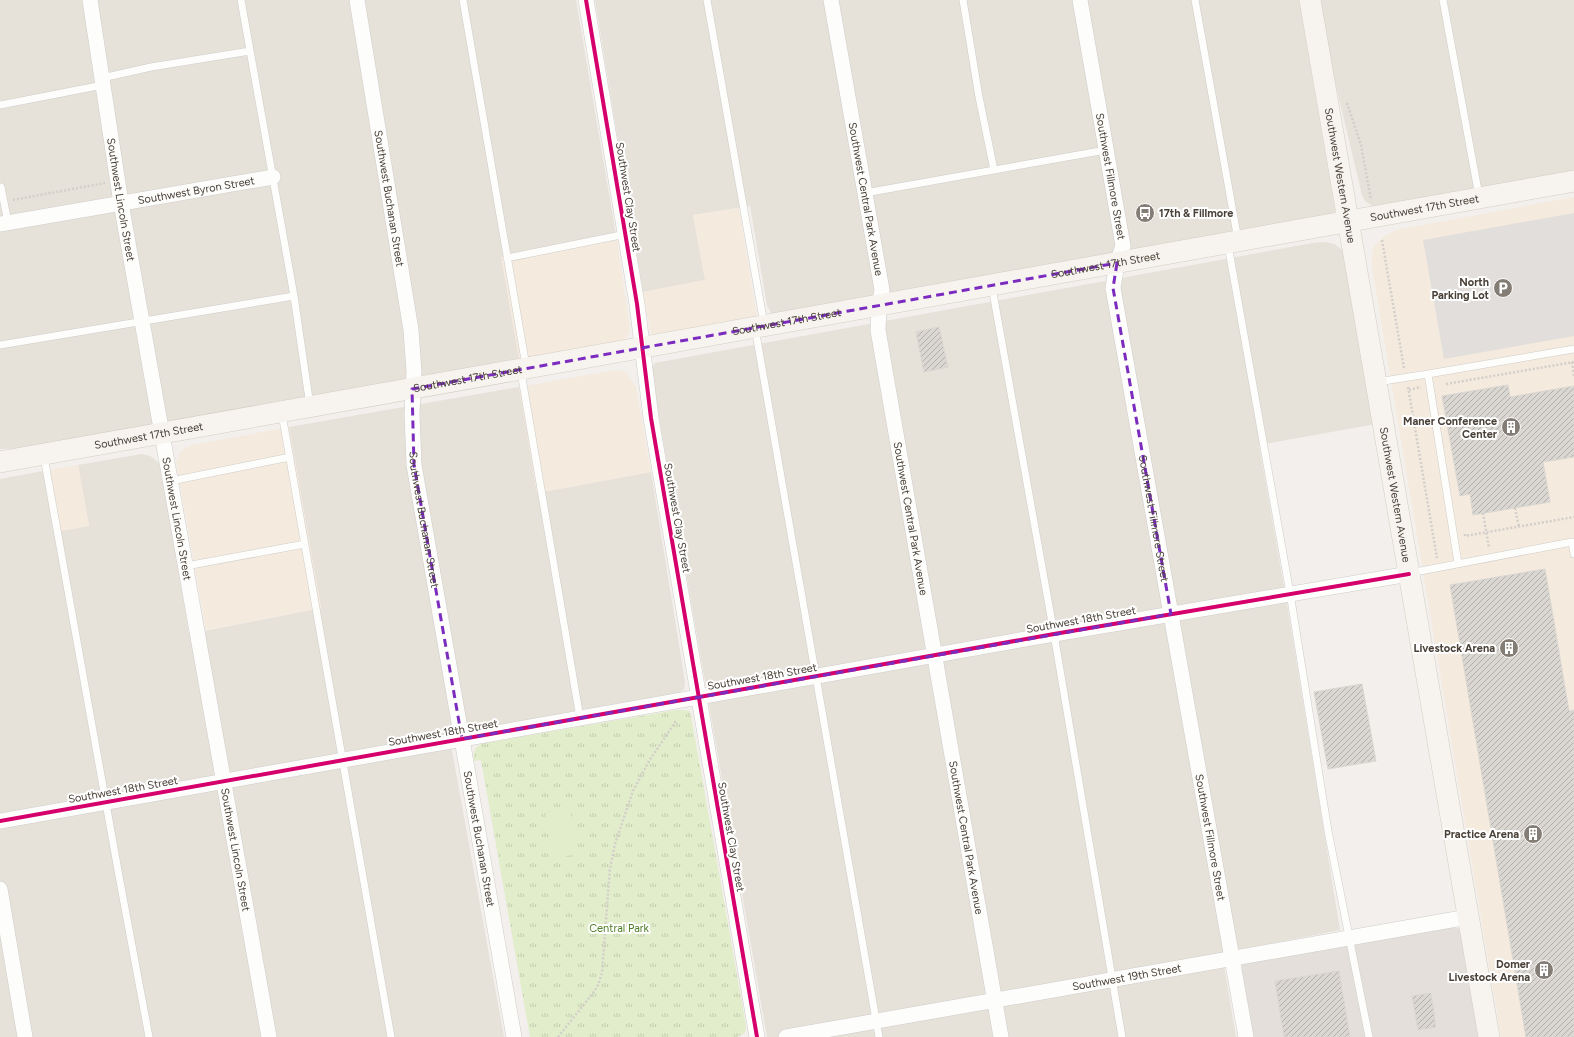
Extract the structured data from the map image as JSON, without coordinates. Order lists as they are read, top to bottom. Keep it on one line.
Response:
{"streets":{"main road":["Southwest Western Avenue","Southwest 17th Street"],"street":["Southwest Fillmore Street","Southwest Byron Street","Southwest Clay Street","Southwest Buchanan Street","Southwest Central Park Avenue","Southwest Lincoln Street","Southwest 18th Street","Southwest 19th Street"]},"crossings":[["Southwest Fillmore Street","Southwest 17th Street"],["Southwest Fillmore Street","Southwest 18th Street"],["Southwest Fillmore Street","Southwest 19th Street"],["Southwest Western Avenue","Southwest 17th Street"],["Southwest Western Avenue","Southwest 18th Street"],["Southwest Western Avenue","Southwest 19th Street"],["Southwest Byron Street","Southwest Lincoln Street"],["Southwest Clay Street","Southwest 17th Street"],["Southwest Clay Street","Southwest 18th Street"],["Southwest Buchanan Street","Southwest 17th Street"],["Southwest Buchanan Street","Southwest 18th Street"],["Southwest Central Park Avenue","Southwest 17th Street"],["Southwest Central Park Avenue","Southwest 18th Street"],["Southwest Central Park Avenue","Southwest 19th Street"],["Southwest Lincoln Street","Southwest 17th Street"],["Southwest Lincoln Street","Southwest 18th Street"]],"parks":["Central Park"],"places":{"bus stop":["17th & Fillmore"],"parking":["North Parking Lot"],"building":["Maner Conference Center","Livestock Arena","Practice Arena","Domer Livestock Arena"]}}
